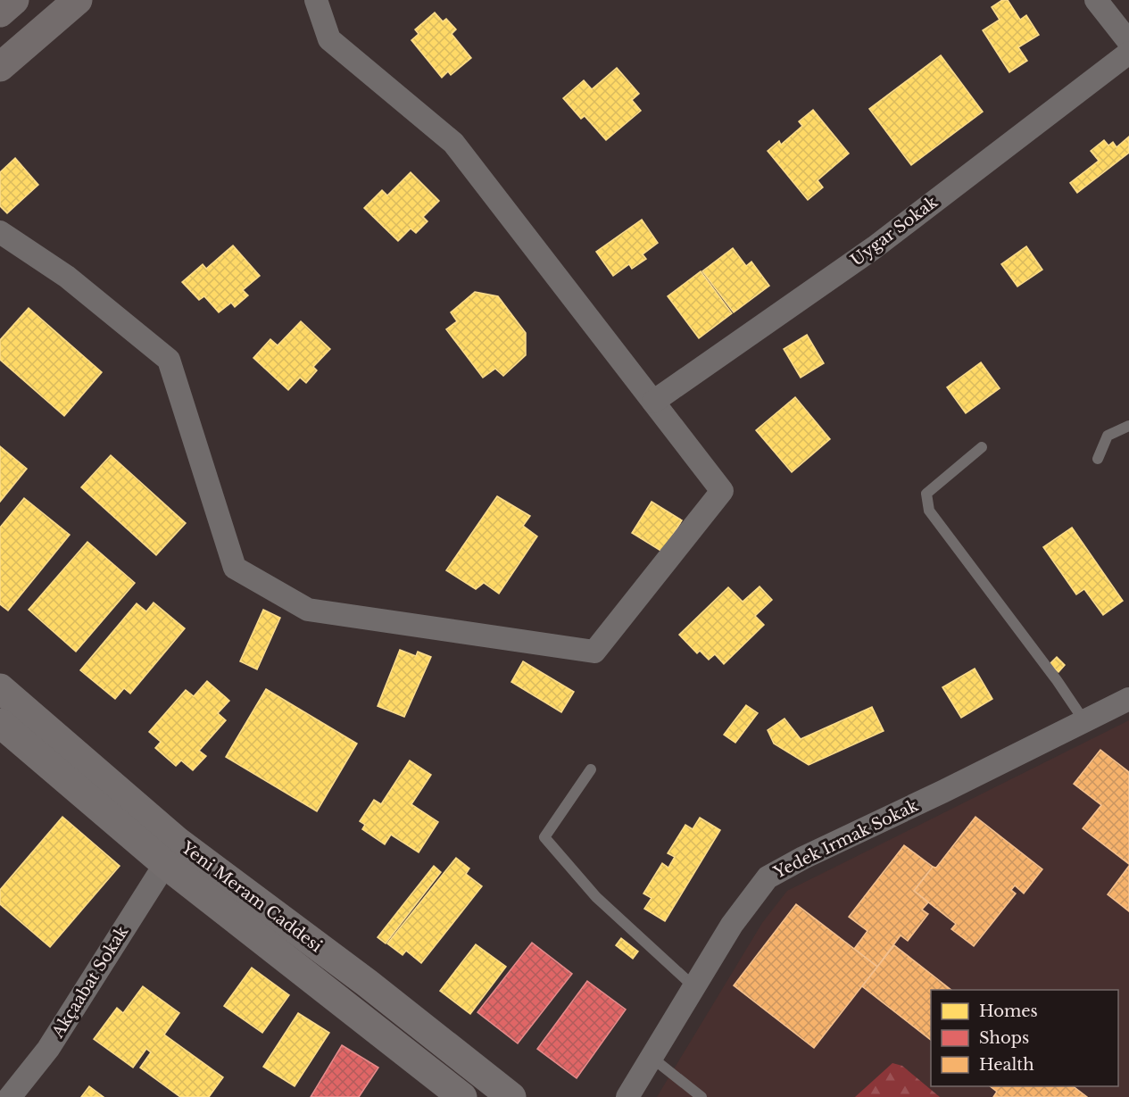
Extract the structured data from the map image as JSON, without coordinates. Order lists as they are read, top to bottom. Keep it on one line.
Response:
{"streets":{"main road":["Yeni Meram Caddesi"],"street":["Uygar Sokak","Yedek Irmak Sokak","Akçaabat Sokak"]},"crossings":[["Yeni Meram Caddesi","Akçaabat Sokak"]],"legend":["Homes","Shops","Health"]}
